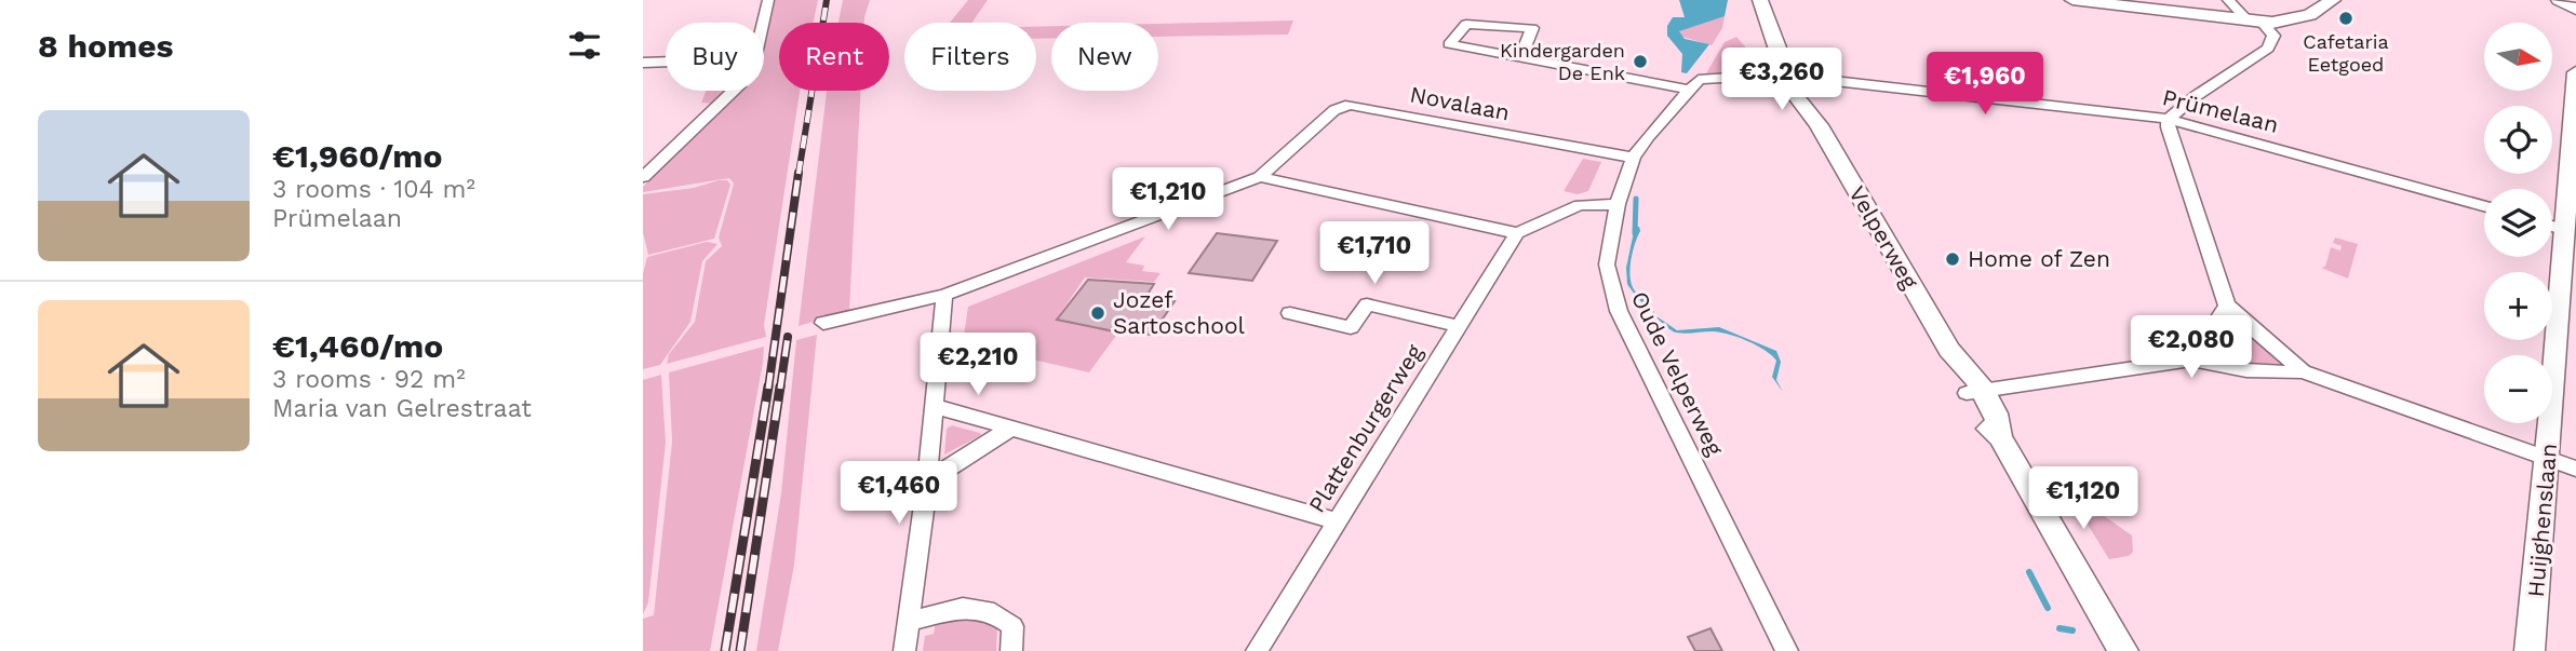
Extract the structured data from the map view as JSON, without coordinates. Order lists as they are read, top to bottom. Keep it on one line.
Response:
{"streets":{"street":["Novalaan","Prümelaan","Velperweg","Oude Velperweg","Plattenburgerweg","Huijghenslaan"]},"crossings":[["Novalaan","Oude Velperweg"],["Prümelaan","Velperweg"]],"places":["Cafetaria Eetgoed","Kindergarden De Enk","Home of Zen","Jozef Sartoschool"],"north":"right","page":{"heading":"8 homes","map_buttons":["+","−"],"chip":["Buy","Rent","Filters","New"],"price":["€3,260","€1,960","€1,210","€1,710","€2,080","€2,210","€1,460","€1,120"],"list":[{"name":"€1,960/mo","note":"3 rooms · 104 m² · Prümelaan"},{"name":"€1,460/mo","note":"3 rooms · 92 m² · Maria van Gelrestraat"}]}}
